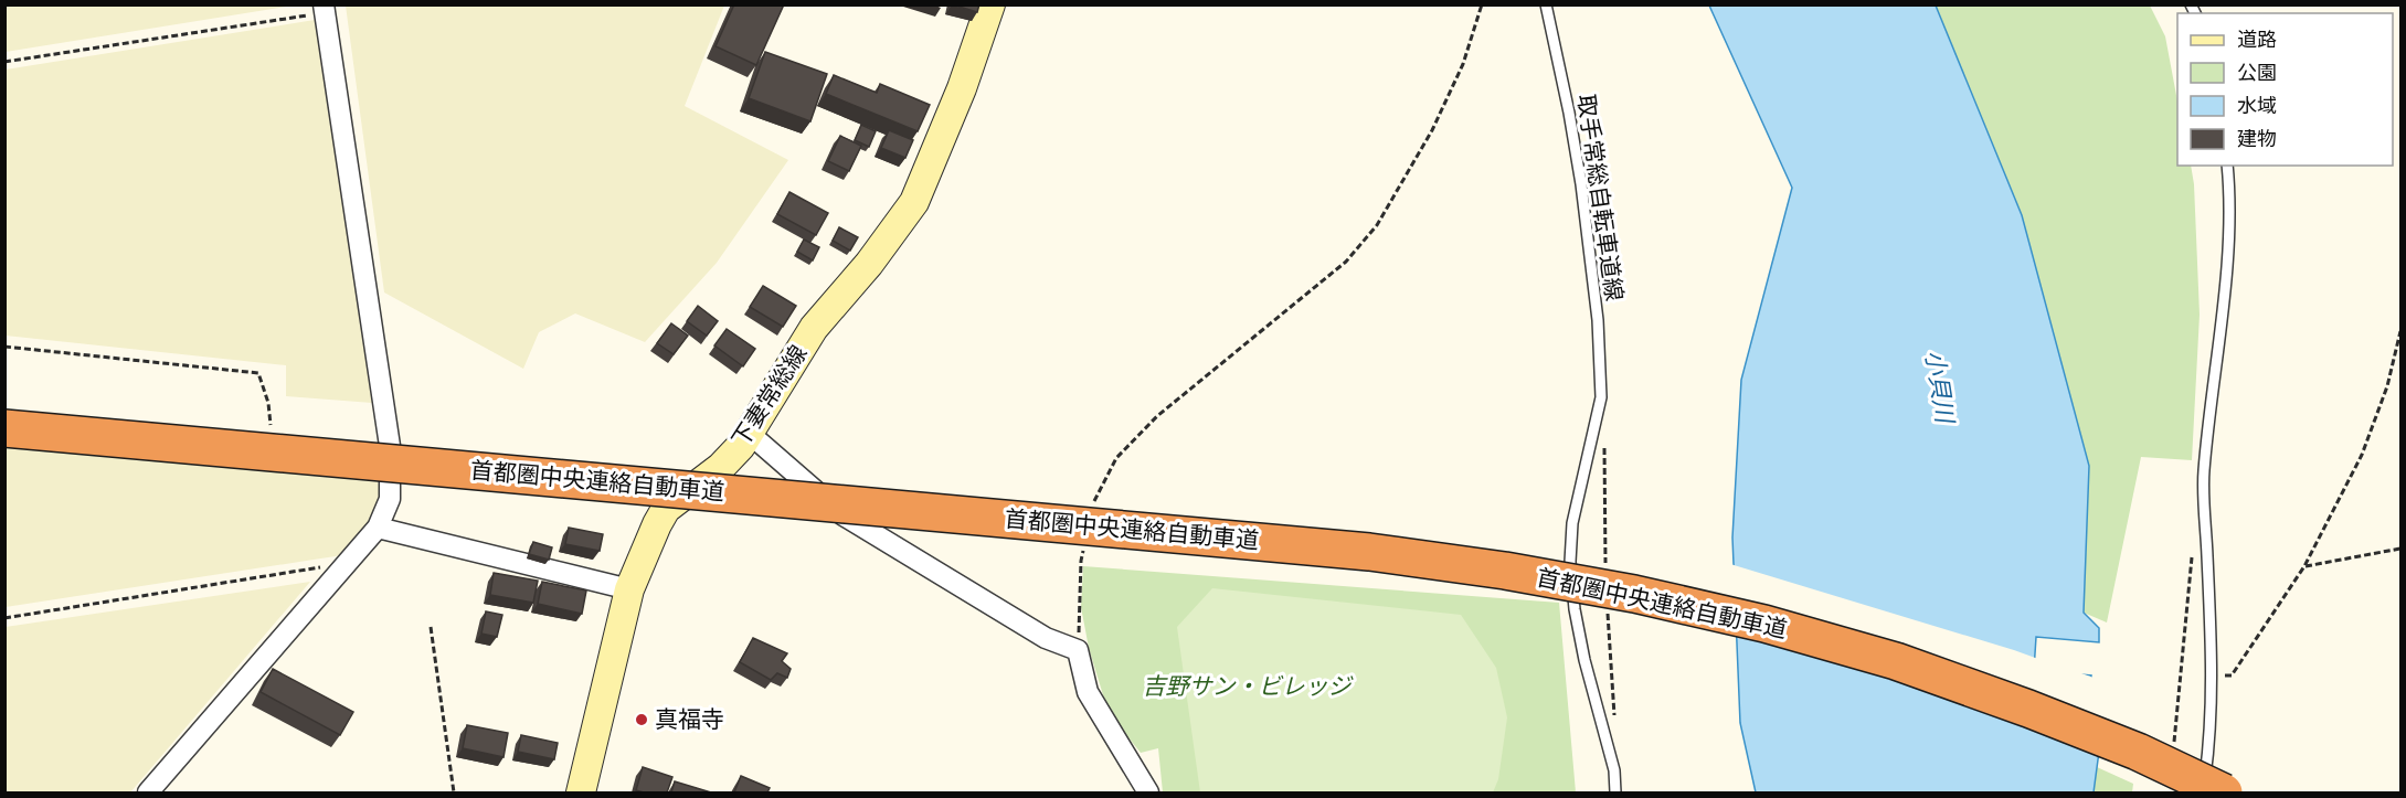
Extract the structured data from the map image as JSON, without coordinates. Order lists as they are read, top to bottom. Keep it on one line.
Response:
{"streets":{"highway":["首都圏中央連絡自動車道"],"main road":["下妻常総線"],"lane":["取手常総自転車道線"]},"water":["小貝川"],"parks":["吉野サン・ビレッジ"],"places":["真福寺"],"legend":["道路","公園","水域","建物"]}
